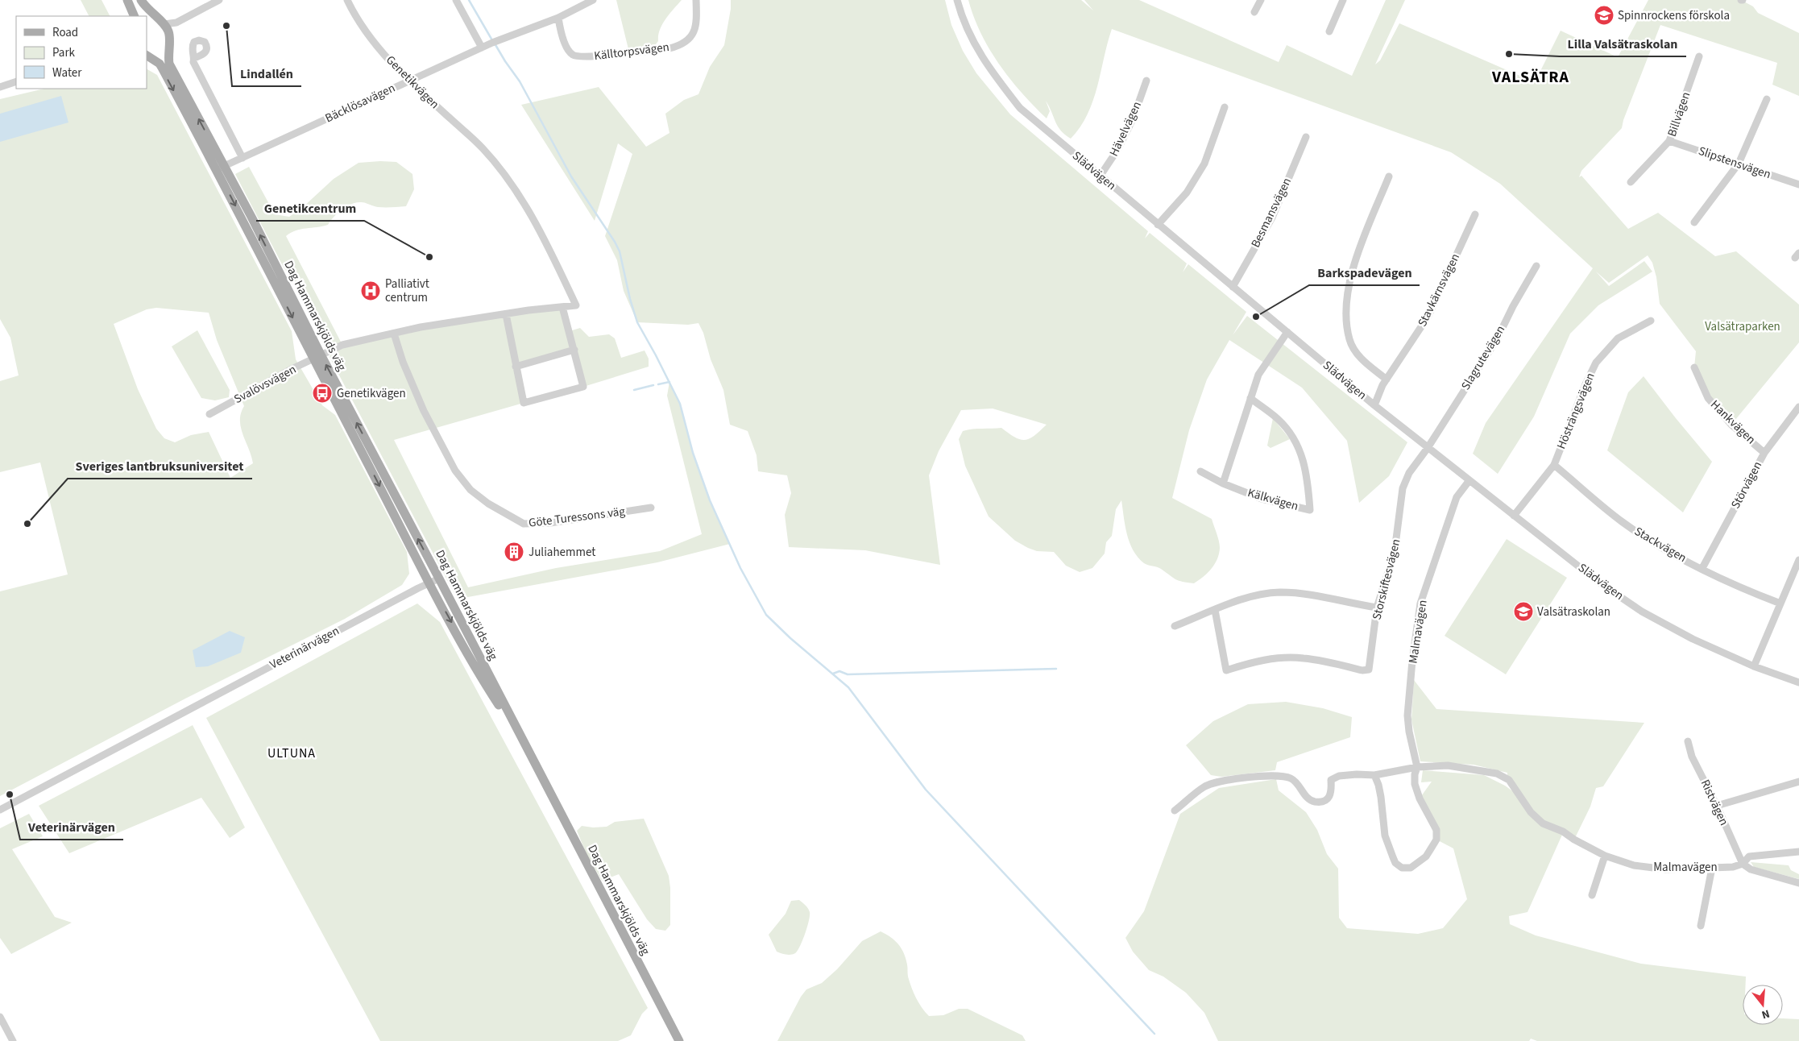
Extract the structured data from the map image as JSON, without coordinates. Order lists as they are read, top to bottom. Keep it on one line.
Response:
{"streets":{"main road":["Dag Hammarskjölds väg"],"street":["Källtorpsvägen","Genetikvägen","Bäcklösavägen","Billvägen","Hävelvägen","Slipstensvägen","Slädvägen","Besmansvägen","Stavkärnsvägen","Slagrutevägen","Svalövsvägen","Hösträngsvägen","Hankvägen","Störvägen","Kälkvägen","Göte Turessons väg","Stackvägen","Storskiftesvägen","Malmavägen","Veterinärvägen","Ristvägen"]},"crossings":[["Källtorpsvägen","Bäcklösavägen"],["Genetikvägen","Bäcklösavägen"],["Genetikvägen","Dag Hammarskjölds väg"],["Genetikvägen","Svalövsvägen"],["Genetikvägen","Göte Turessons väg"],["Bäcklösavägen","Dag Hammarskjölds väg"],["Billvägen","Slipstensvägen"],["Hävelvägen","Slädvägen"],["Slädvägen","Besmansvägen"],["Slädvägen","Stavkärnsvägen"],["Slädvägen","Slagrutevägen"],["Slädvägen","Hösträngsvägen"],["Slädvägen","Storskiftesvägen"],["Slädvägen","Malmavägen"],["Dag Hammarskjölds väg","Svalövsvägen"],["Dag Hammarskjölds väg","Veterinärvägen"],["Slagrutevägen","Storskiftesvägen"],["Hösträngsvägen","Stackvägen"],["Hankvägen","Störvägen"],["Störvägen","Stackvägen"],["Malmavägen","Ristvägen"]],"districts":["VALSÄTRA","ULTUNA"],"parks":["Valsätraparken"],"places":{"school or university":["Spinnrockens förskola","Valsätraskolan"],"other":["Lindallén","Lilla Valsätraskolan","Genetikcentrum","Barkspadevägen","Sveriges lantbruksuniversitet","Veterinärvägen"],"hospital":["Palliativt centrum"],"bus stop":["Genetikvägen"],"building":["Juliahemmet"]},"legend":["Road","Park","Water"],"north":"bottom"}
